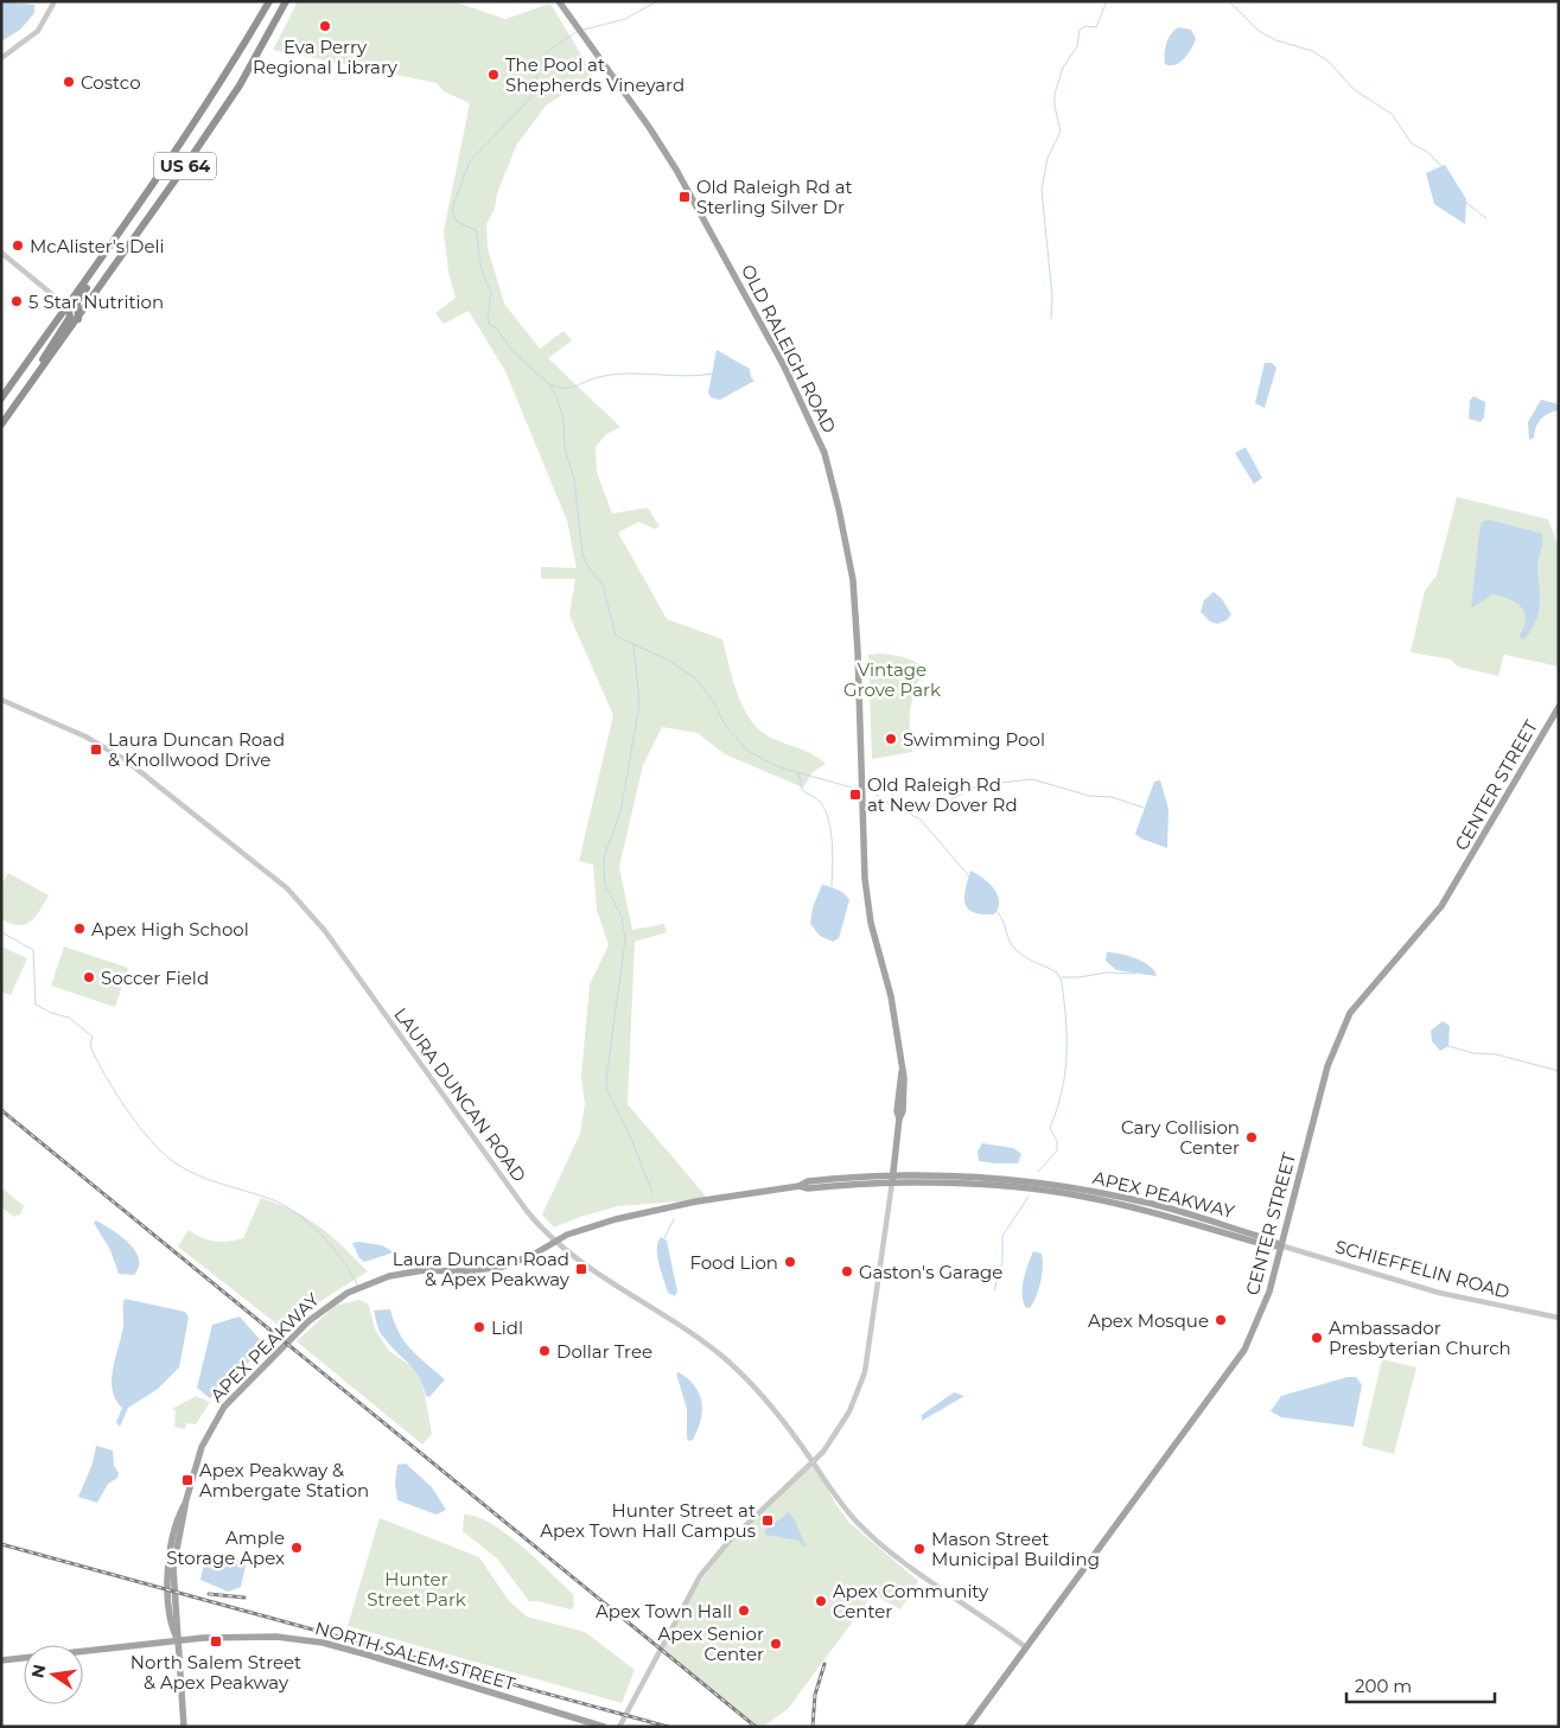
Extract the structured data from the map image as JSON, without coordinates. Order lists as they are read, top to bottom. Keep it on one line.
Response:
{"streets":{"highway":["US 64"],"main road":["OLD RALEIGH ROAD","CENTER STREET","APEX PEAKWAY","NORTH SALEM STREET"],"street":["LAURA DUNCAN ROAD","SCHIEFFELIN ROAD"]},"crossings":[["OLD RALEIGH ROAD","LAURA DUNCAN ROAD"],["OLD RALEIGH ROAD","APEX PEAKWAY"],["CENTER STREET","LAURA DUNCAN ROAD"],["CENTER STREET","APEX PEAKWAY"],["CENTER STREET","SCHIEFFELIN ROAD"],["LAURA DUNCAN ROAD","APEX PEAKWAY"],["APEX PEAKWAY","SCHIEFFELIN ROAD"],["APEX PEAKWAY","NORTH SALEM STREET"]],"parks":["Vintage Grove Park","Hunter Street Park"],"places":{"other":["Eva Perry Regional Library","The Pool at Shepherds Vineyard","Costco","McAlister's Deli","5 Star Nutrition","Swimming Pool","Apex High School","Soccer Field","Cary Collision Center","Food Lion","Gaston's Garage","Apex Mosque","Lidl","Ambassador Presbyterian Church","Dollar Tree","Ample Storage Apex","Mason Street Municipal Building","Apex Community Center","Apex Town Hall","Apex Senior Center"],"transit":["Old Raleigh Rd at Sterling Silver Dr","Laura Duncan Road & Knollwood Drive","Old Raleigh Rd at New Dover Rd","Laura Duncan Road & Apex Peakway","Apex Peakway & Ambergate Station","Hunter Street at Apex Town Hall Campus","North Salem Street & Apex Peakway"]},"scale_bar":"200 m","north":"left"}
